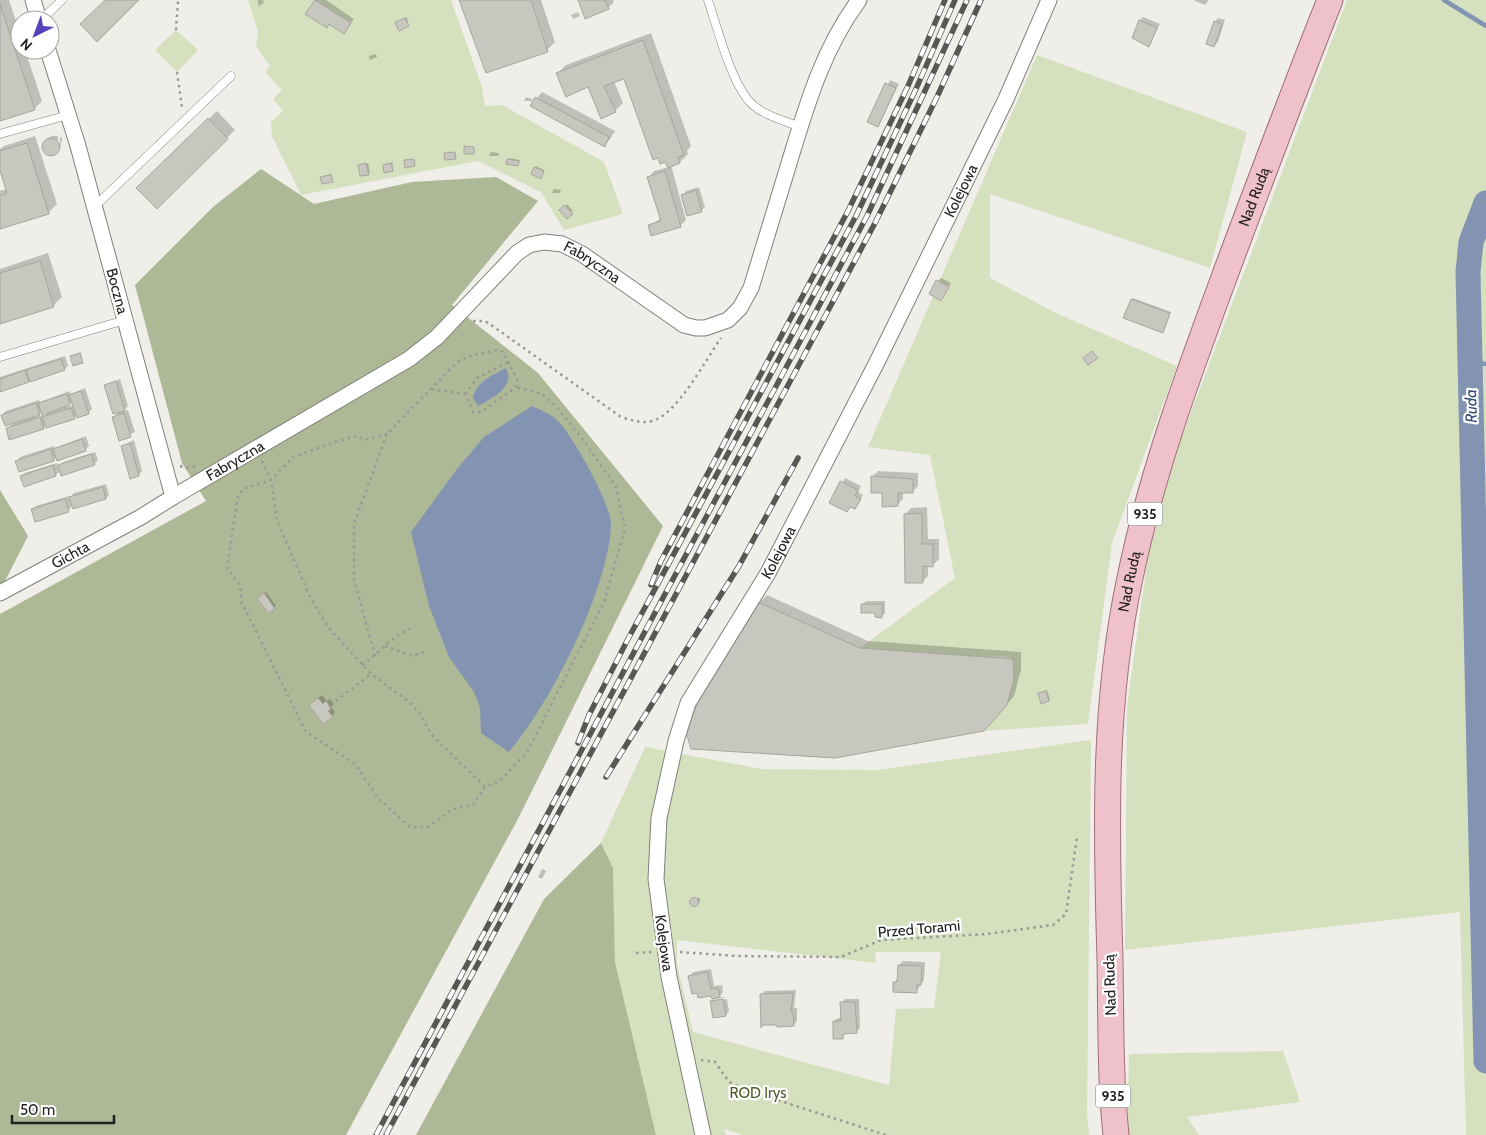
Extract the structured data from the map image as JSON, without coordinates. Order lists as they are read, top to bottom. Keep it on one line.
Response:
{"streets":{"main road":["Nad Rudą","935"],"street":["Kolejowa","Fabryczna","Boczna","Gichta"],"path":["Przed Torami"]},"crossings":[["Kolejowa","Przed Torami"],["Fabryczna","Boczna"],["Fabryczna","Gichta"],["Boczna","Gichta"]],"water":["Ruda"],"parks":["ROD Irys"],"scale_bar":"50 m","north":"bottom left"}
